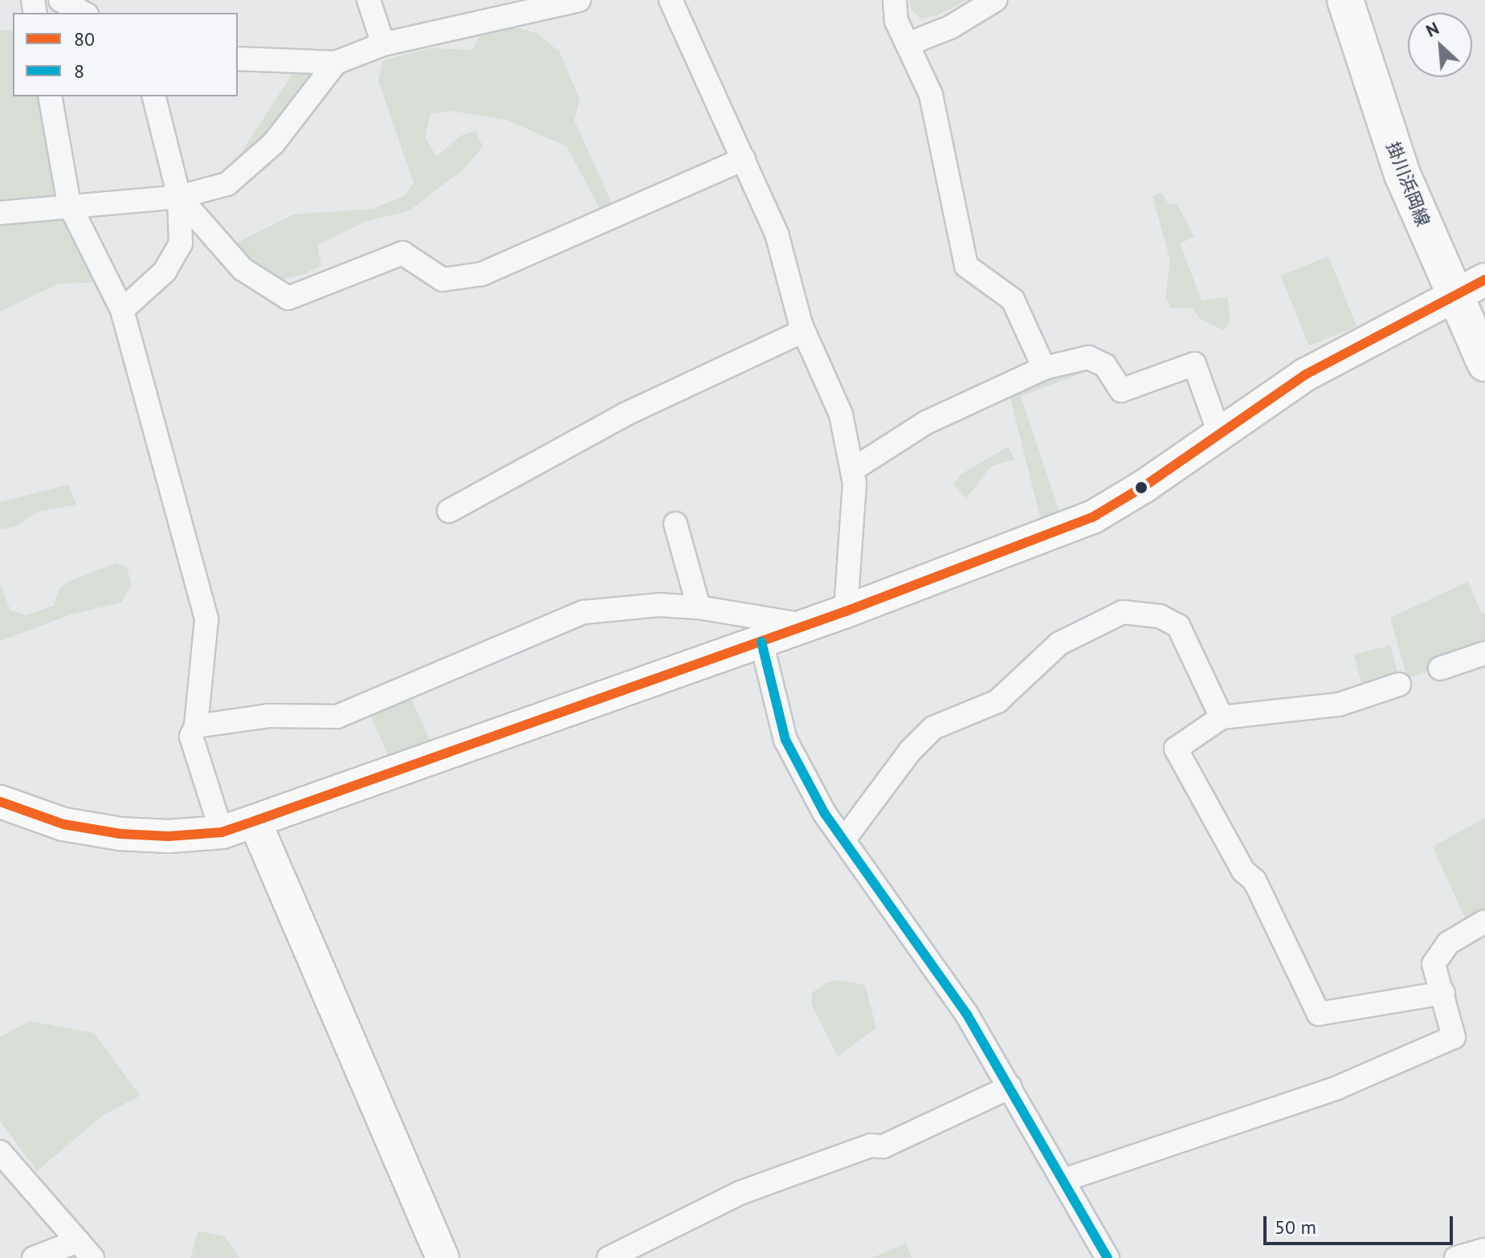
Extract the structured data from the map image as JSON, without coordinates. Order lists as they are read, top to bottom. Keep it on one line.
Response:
{"streets":{"main road":["掛川浜岡線"]},"lines":["transit line 80","transit line 8"],"legend":["80","8"],"scale_bar":"50 m","north":"top left"}
